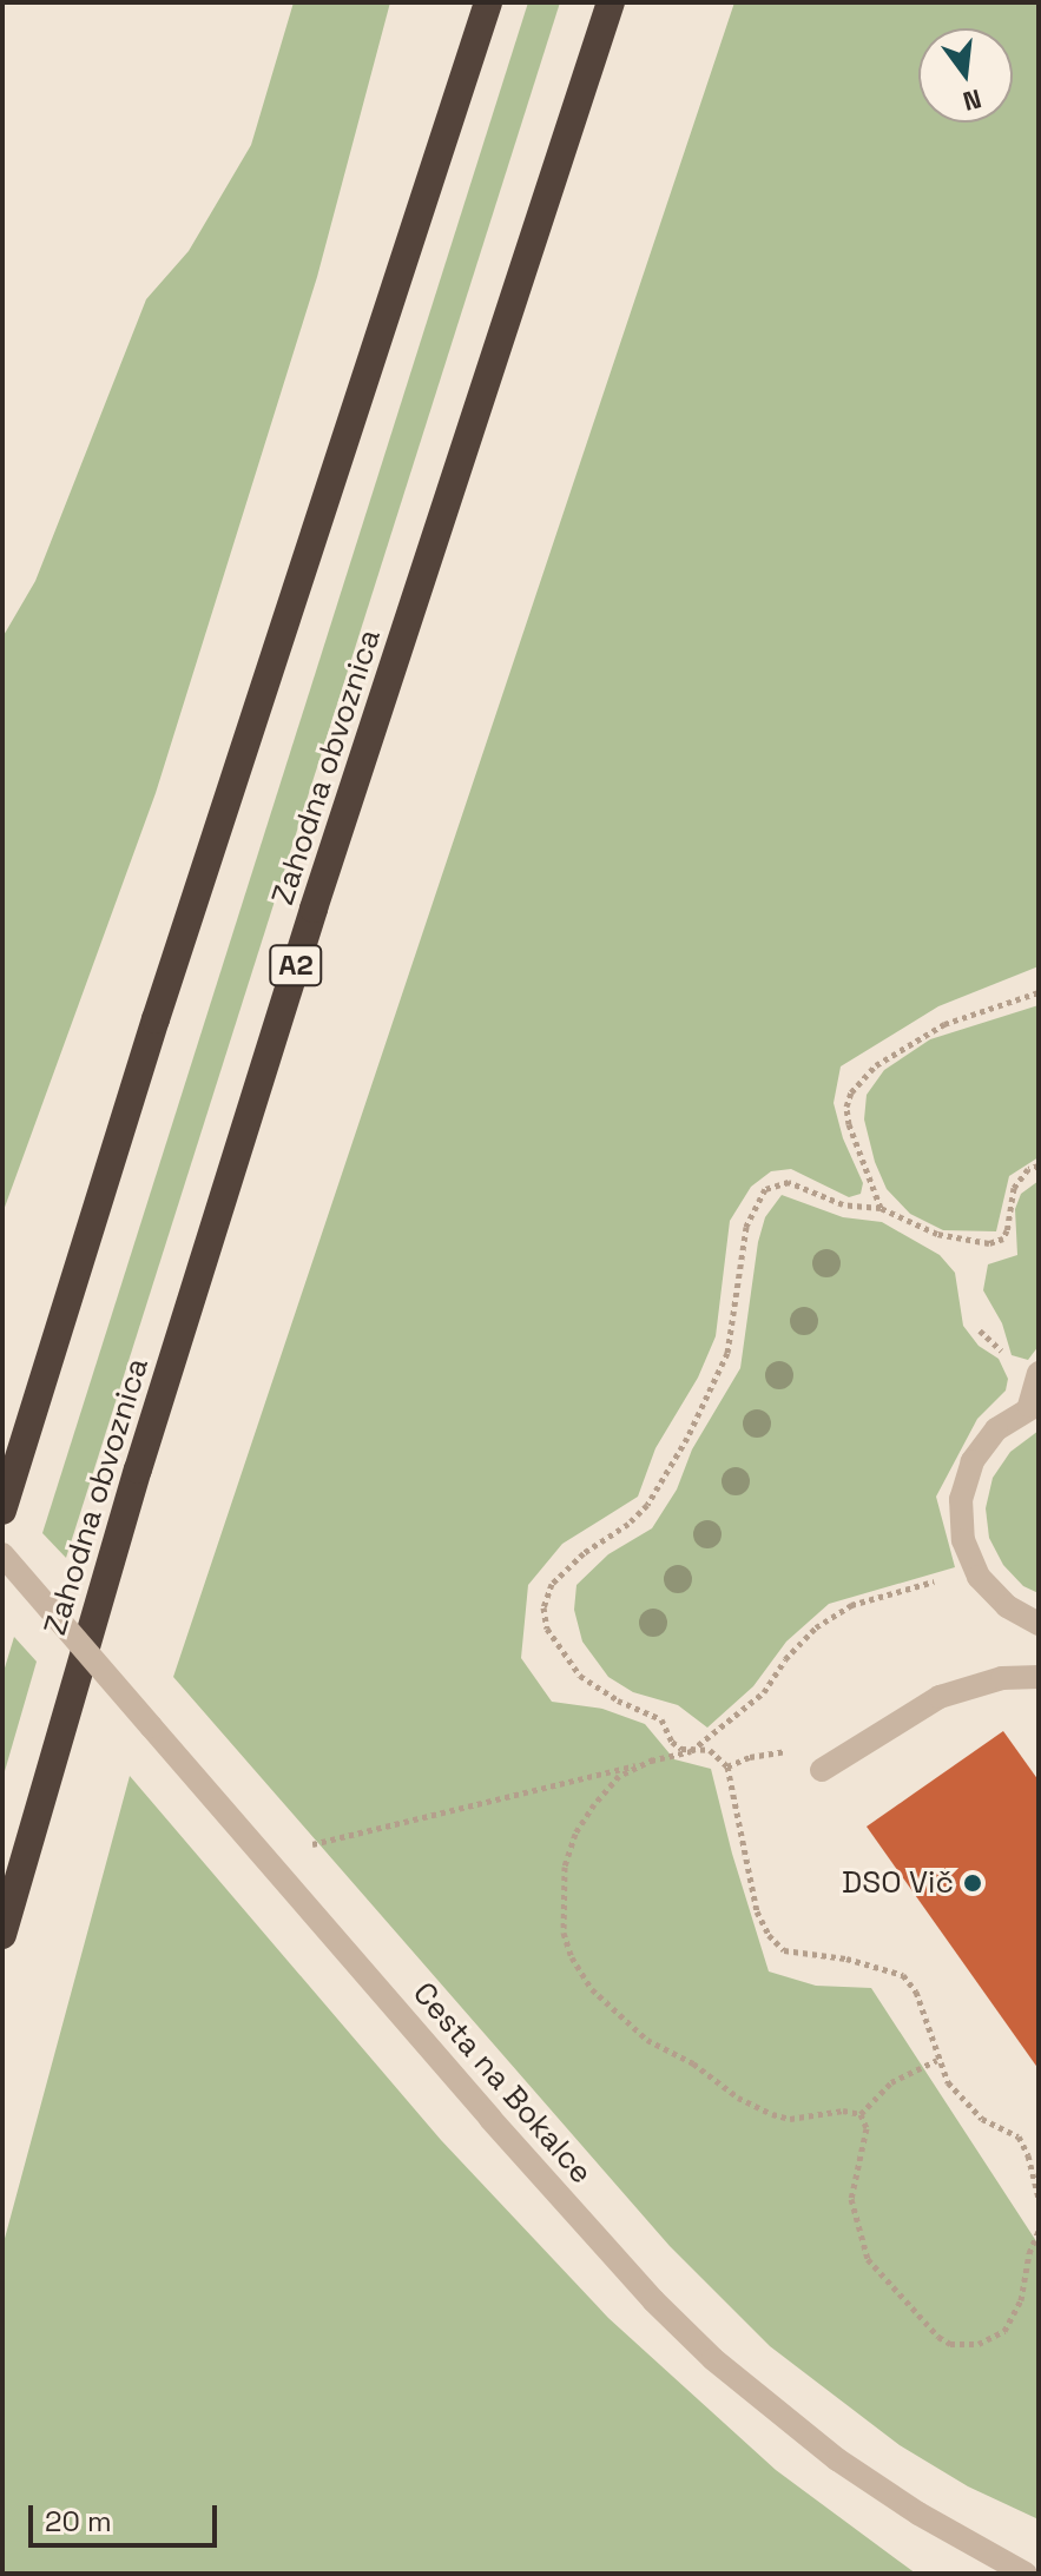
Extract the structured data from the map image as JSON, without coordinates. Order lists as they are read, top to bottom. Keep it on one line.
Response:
{"streets":{"highway":["Zahodna obvoznica","A2"],"street":["Cesta na Bokalce"]},"places":["DSO Vič"],"scale_bar":"20 m","north":"bottom"}
